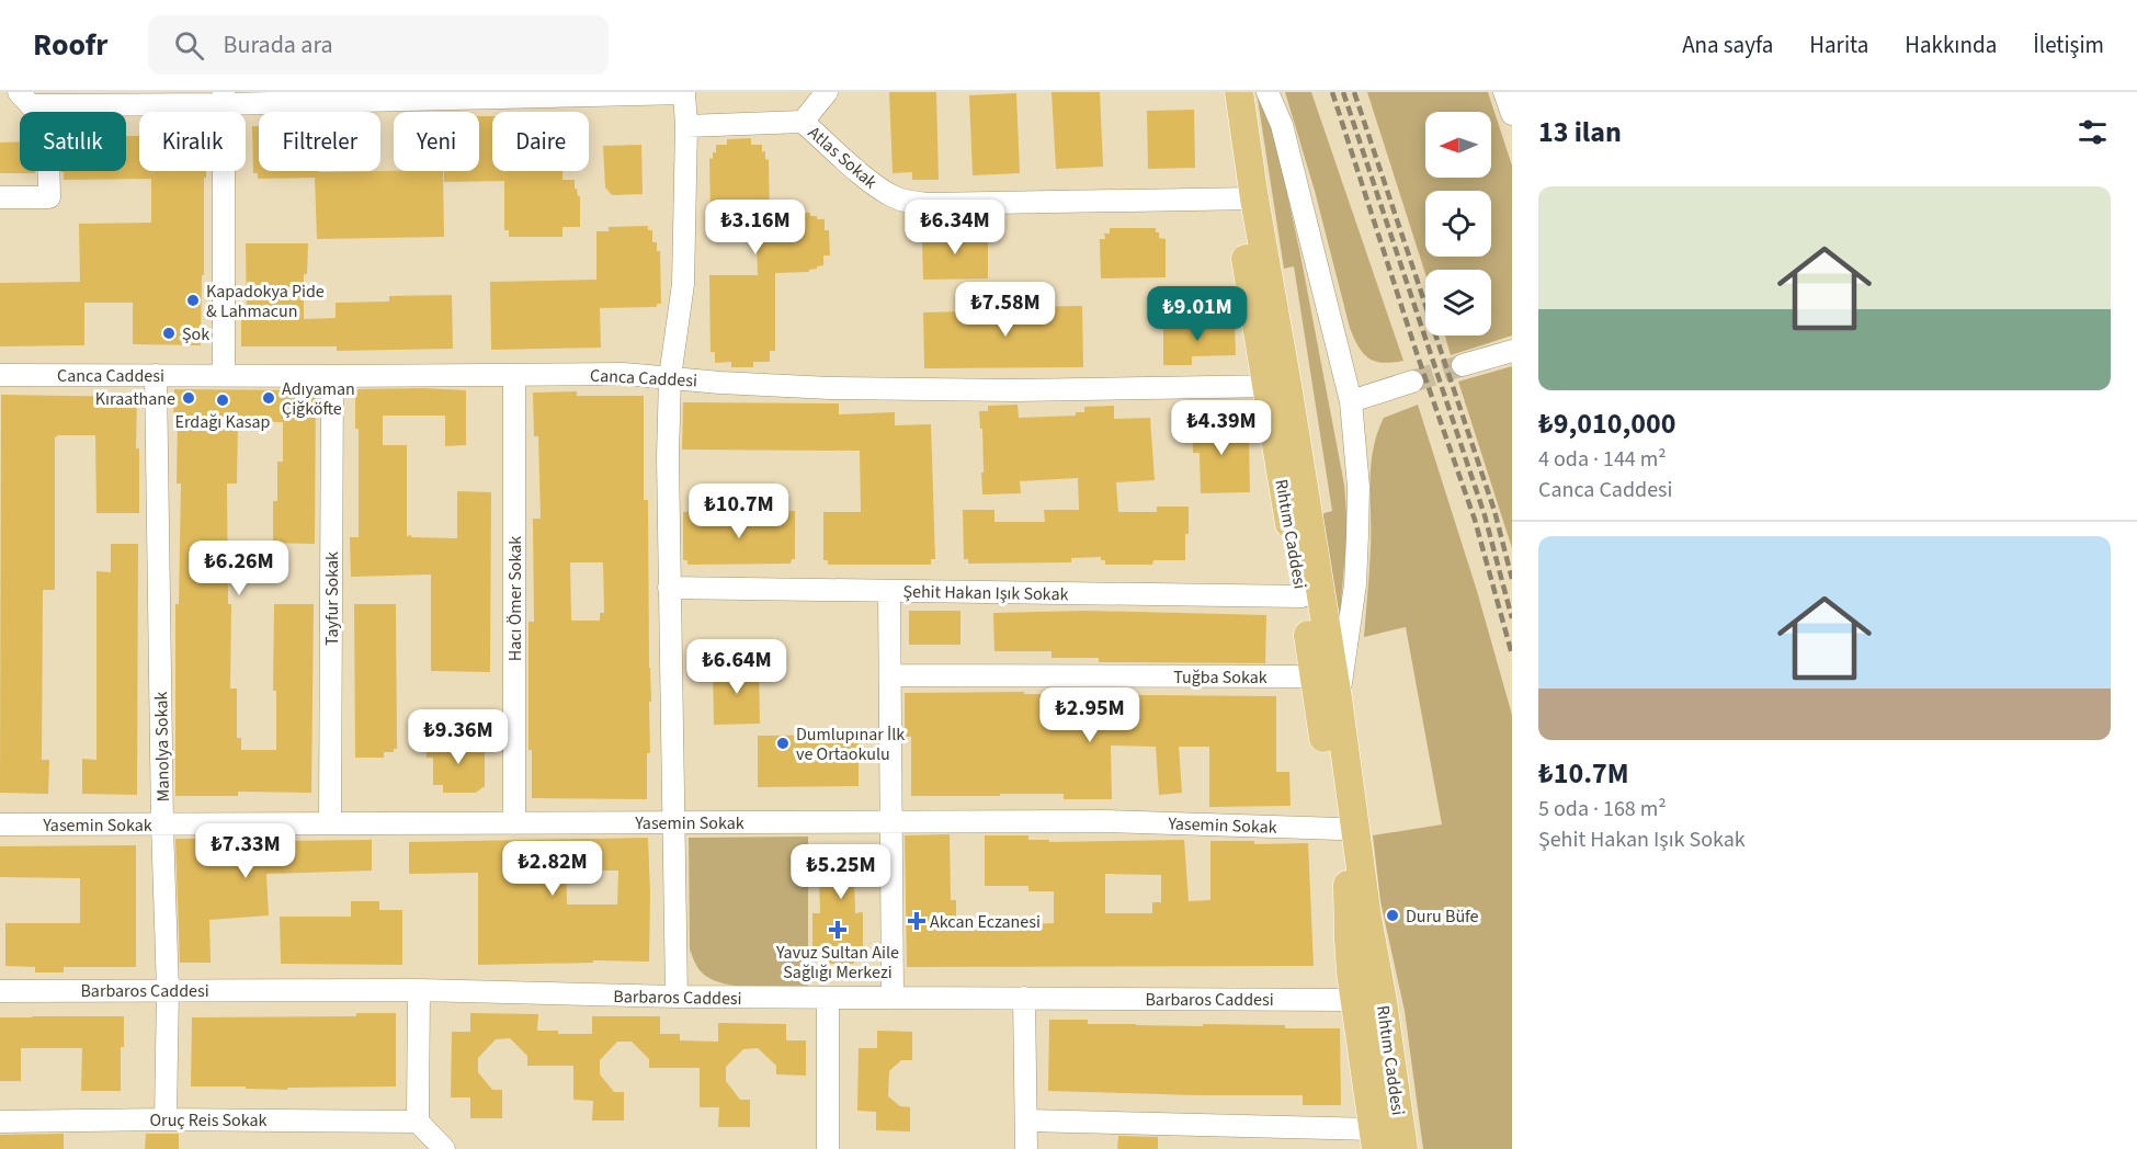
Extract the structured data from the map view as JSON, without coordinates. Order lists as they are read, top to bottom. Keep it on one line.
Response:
{"streets":{"main road":["Rıhtım Caddesi"],"street":["Atlas Sokak","Canca Caddesi","Şehit Hakan Işık Sokak","Tayfur Sokak","Hacı Ömer Sokak","Tuğba Sokak","Manolya Sokak","Yasemin Sokak","Barbaros Caddesi","Oruç Reis Sokak"]},"crossings":[["Atlas Sokak","Rıhtım Caddesi"],["Canca Caddesi","Rıhtım Caddesi"],["Canca Caddesi","Tayfur Sokak"],["Canca Caddesi","Hacı Ömer Sokak"],["Canca Caddesi","Manolya Sokak"],["Rıhtım Caddesi","Şehit Hakan Işık Sokak"],["Rıhtım Caddesi","Tuğba Sokak"],["Rıhtım Caddesi","Yasemin Sokak"],["Rıhtım Caddesi","Barbaros Caddesi"],["Tayfur Sokak","Yasemin Sokak"],["Hacı Ömer Sokak","Yasemin Sokak"],["Manolya Sokak","Yasemin Sokak"],["Manolya Sokak","Barbaros Caddesi"],["Manolya Sokak","Oruç Reis Sokak"]],"places":{"other":["Kapadokya Pide & Lahmacun","Şok","Kıraathane","Adıyaman Çiğköfte","Erdağı Kasap","Dumlupınar İlk ve Ortaokulu","Duru Büfe"],"health":["Akcan Eczanesi","Yavuz Sultan Aile Sağlığı Merkezi"]},"north":"left","page":{"header":"Roofr","search":"Burada ara","nav":["Ana sayfa","Harita","Hakkında","İletişim"],"heading":"13 ilan","chip":["Satılık","Kiralık","Filtreler","Yeni","Daire"],"list":[{"name":"₺9,010,000","note":"4 oda · 144 m² · Canca Caddesi"},{"name":"₺10.7M","note":"5 oda · 168 m² · Şehit Hakan Işık Sokak"}],"price":["₺3.16M","₺6.34M","₺7.58M","₺9.01M","₺4.39M","₺10.7M","₺6.26M","₺6.64M","₺2.95M","₺9.36M","₺7.33M","₺2.82M","₺5.25M"]}}
